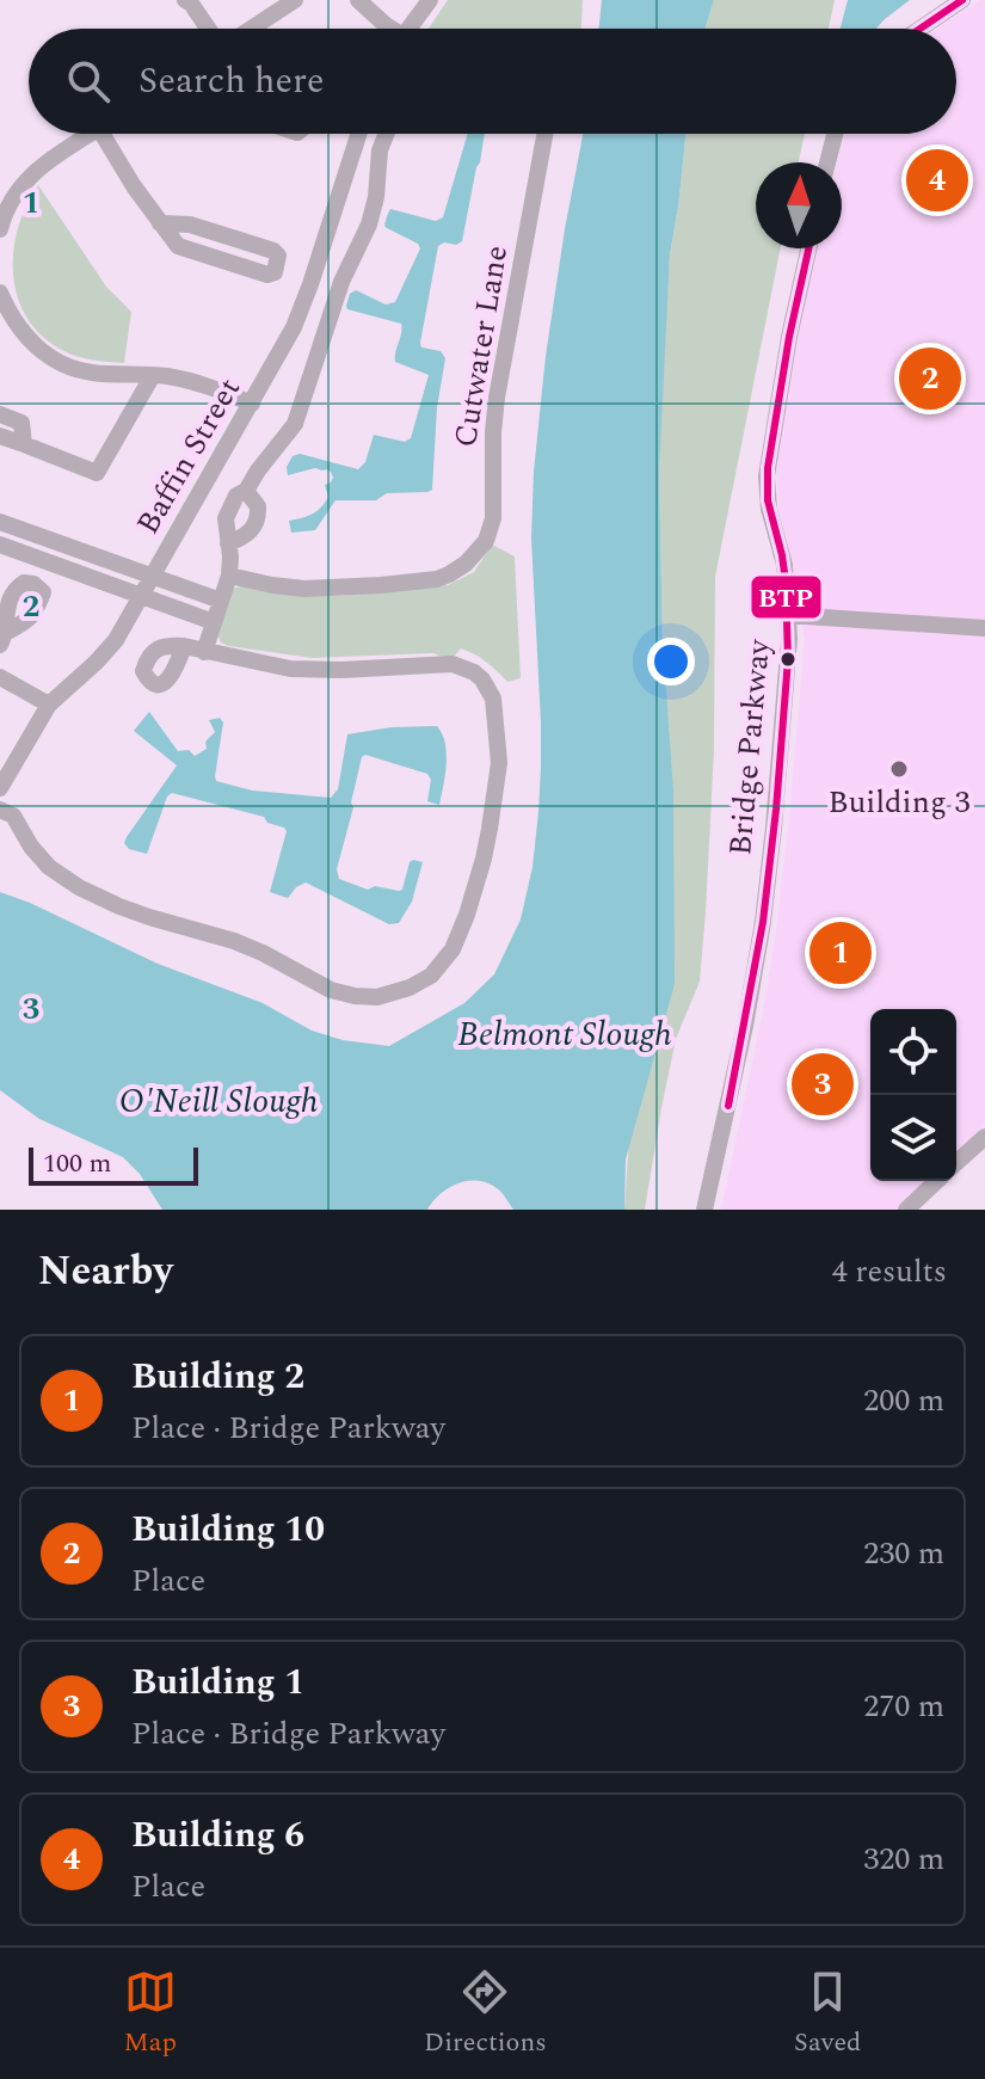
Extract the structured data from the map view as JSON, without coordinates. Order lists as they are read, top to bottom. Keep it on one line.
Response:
{"streets":{"street":["Cutwater Lane","Baffin Street","Bridge Parkway"]},"water":["Belmont Slough","O'Neill Slough"],"places":["Building 3"],"lines":["transit line BTP"],"scale_bar":"100 m","north":"top","page":{"search":"Search here","pins":["4","2","1","3"],"scale":"100 m","heading":["Nearby","4 results"],"list":[{"mark":"1","name":"Building 2","note":"Place · Bridge Parkway","value":"200 m"},{"mark":"2","name":"Building 10","note":"Place","value":"230 m"},{"mark":"3","name":"Building 1","note":"Place · Bridge Parkway","value":"270 m"},{"mark":"4","name":"Building 6","note":"Place","value":"320 m"}],"nav":["Map","Directions","Saved"]},"grid":{"rows":["1","2","3"]}}
